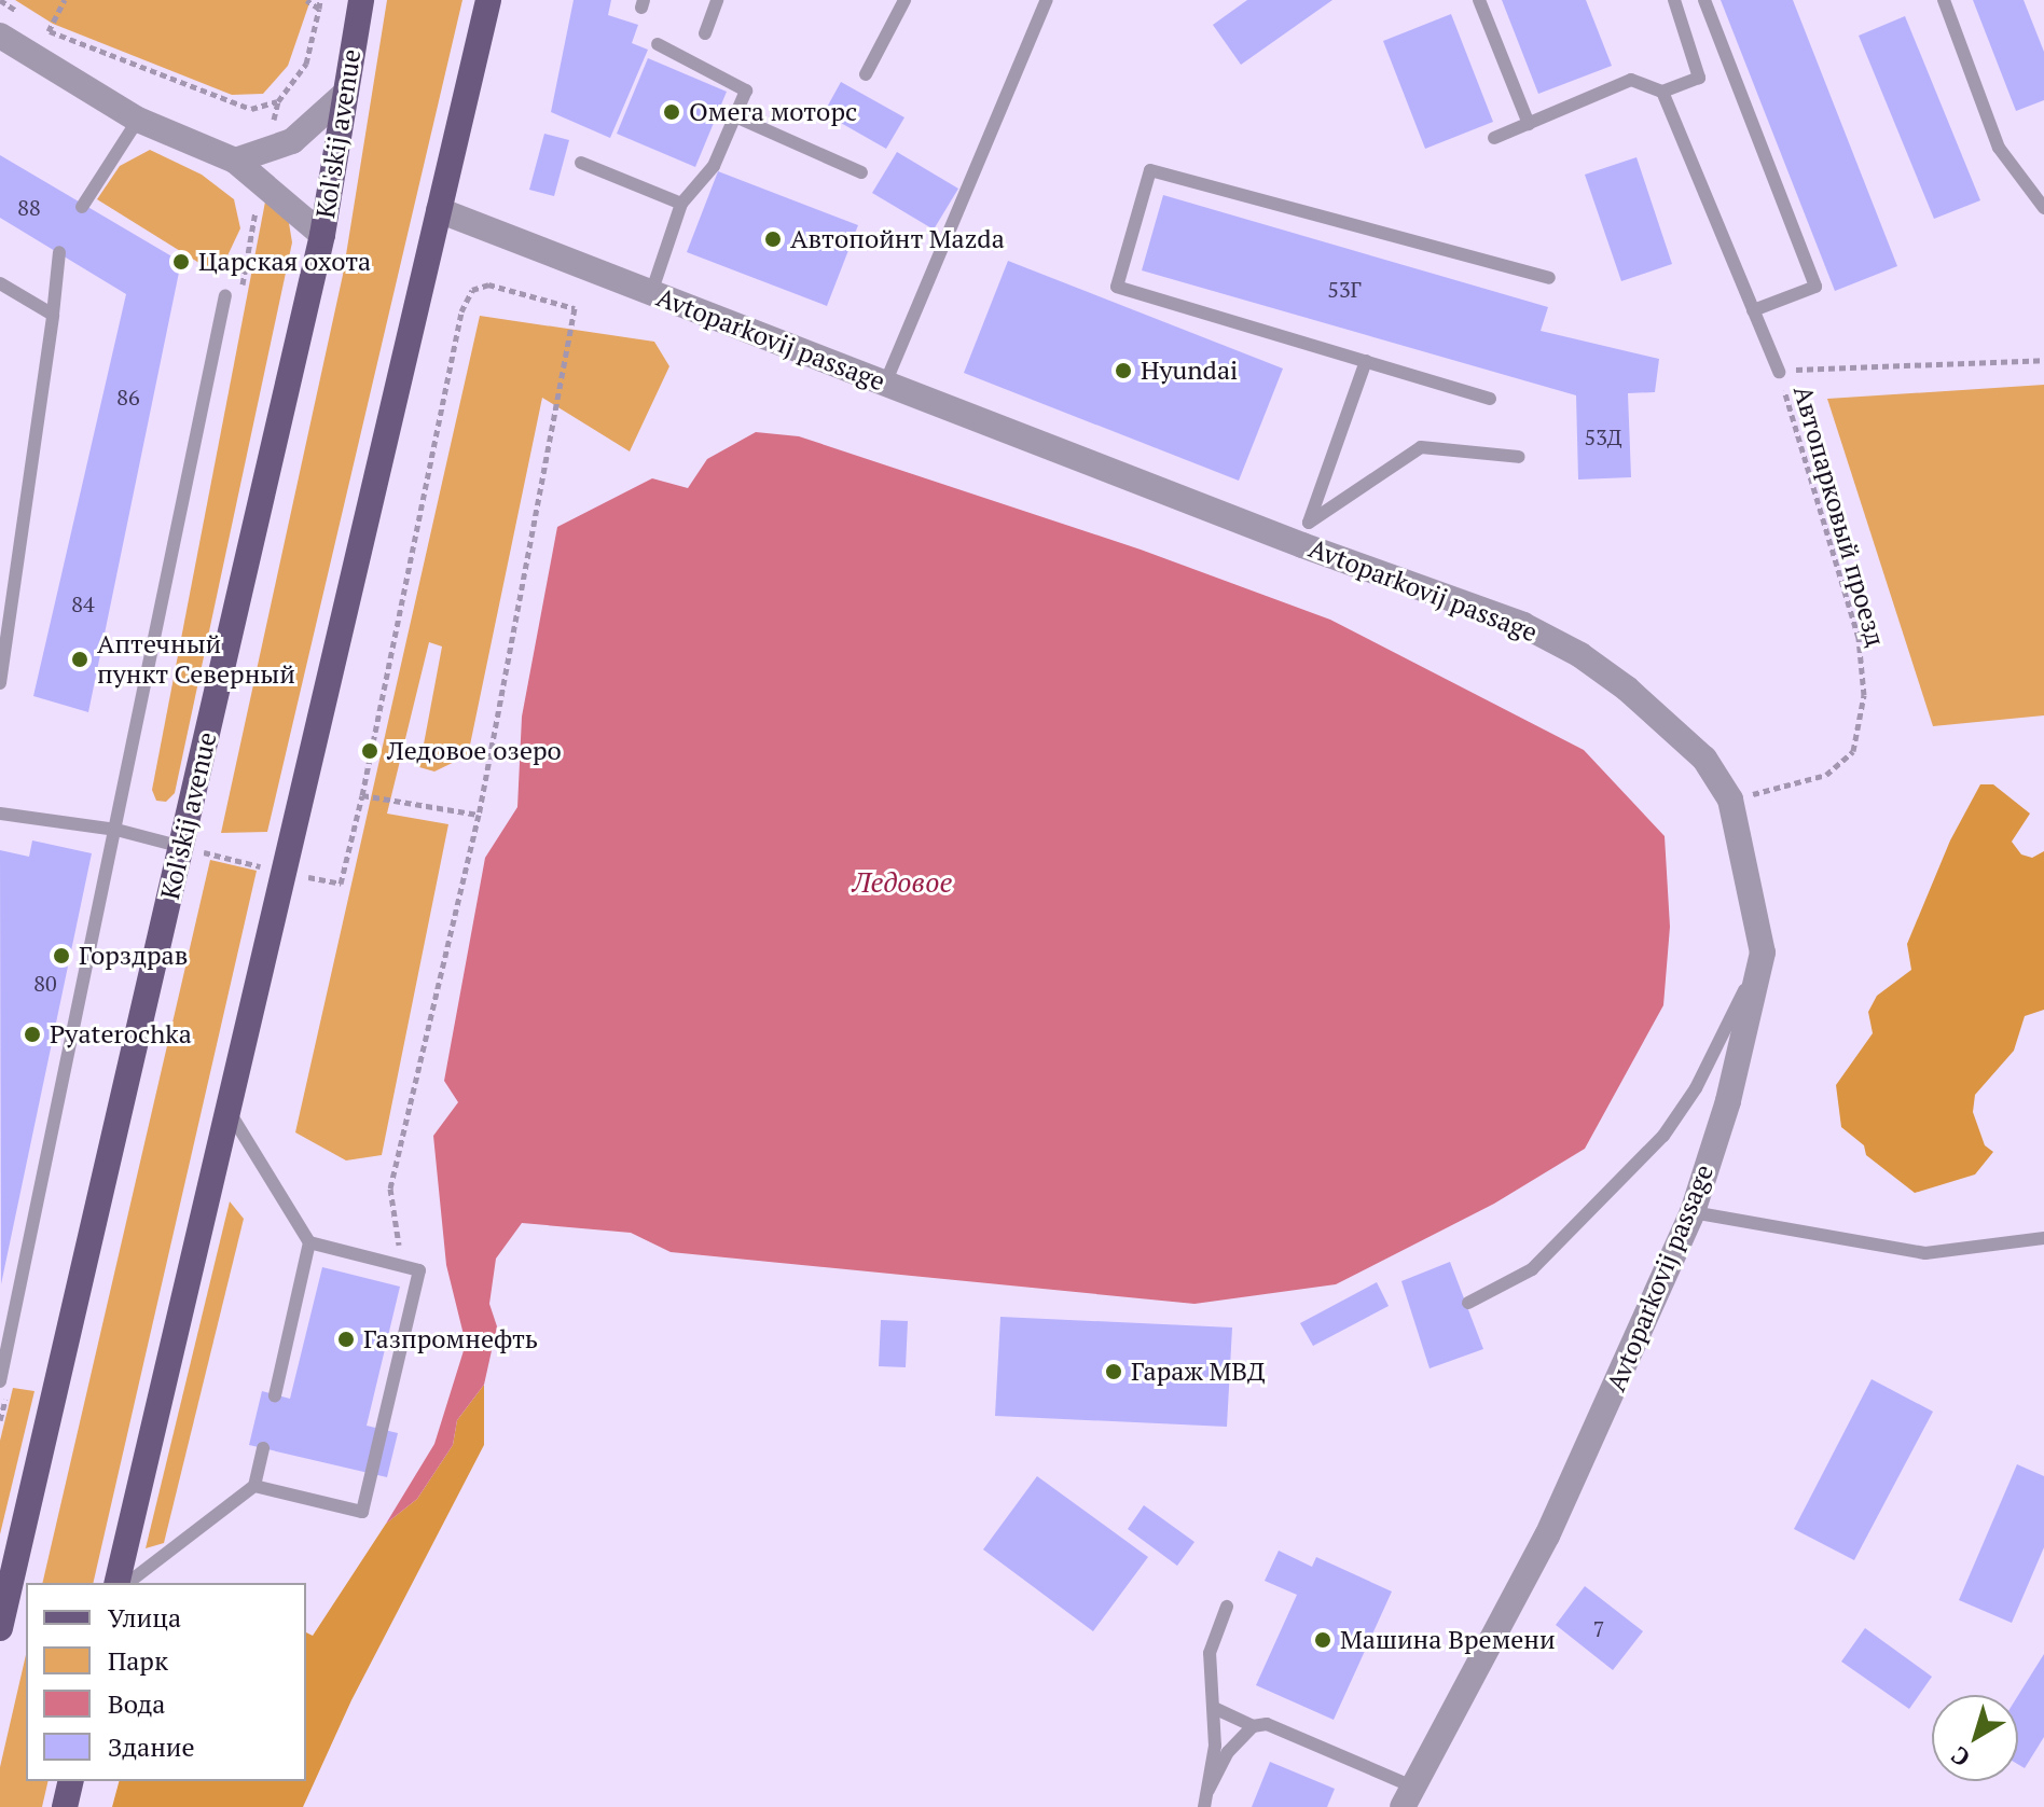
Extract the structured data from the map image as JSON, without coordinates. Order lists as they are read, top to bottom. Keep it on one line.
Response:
{"streets":{"main road":["Kol'skij avenue"],"street":["Avtoparkovij passage"],"path":["Автопарковый проезд"]},"crossings":[["Avtoparkovij passage","Автопарковый проезд"]],"water":["Ледовое"],"places":["Омега моторс","Автопойнт Mazda","Царская охота","Hyundai","Аптечный пункт Северный","Ледовое озеро","Горздрав","Pyaterochka","Газпромнефть","Гараж МВД","Машина Времени"],"house_numbers":["88","53Г","86","53Д","84","80","7"],"legend":["Улица","Парк","Вода","Здание"],"north":"bottom left"}
